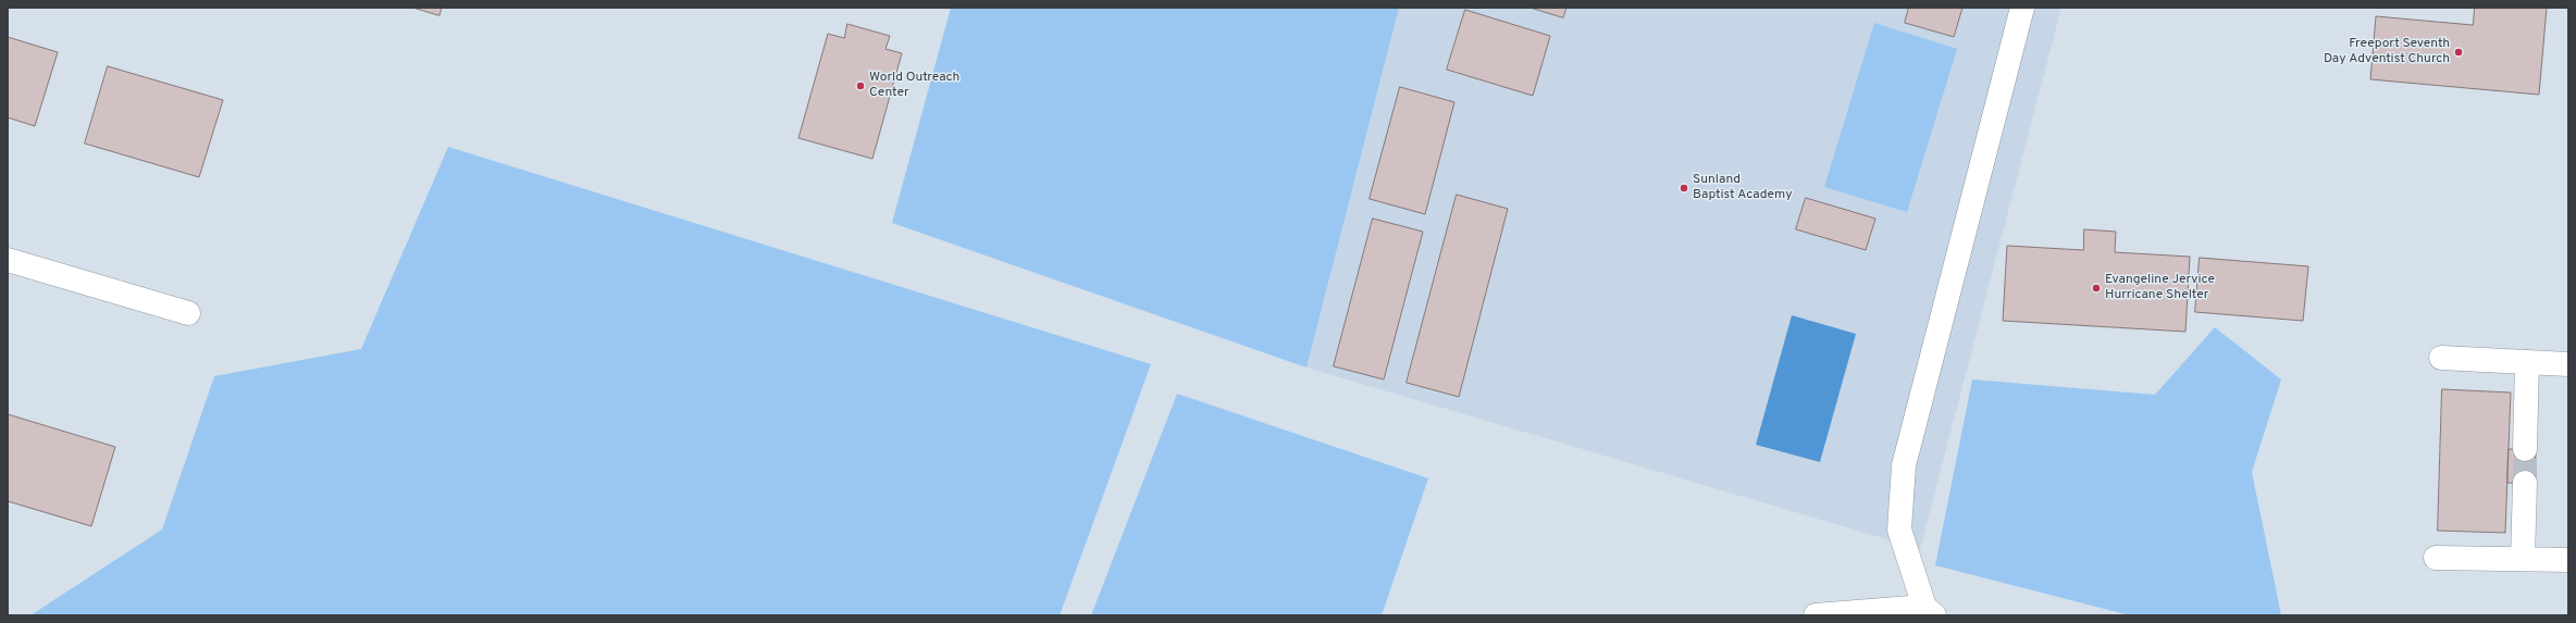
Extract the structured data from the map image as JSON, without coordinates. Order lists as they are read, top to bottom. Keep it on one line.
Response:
{"places":["Freeport Seventh Day Adventist Church","World Outreach Center","Sunland Baptist Academy","Evangeline Jervice Hurricane Shelter"]}
